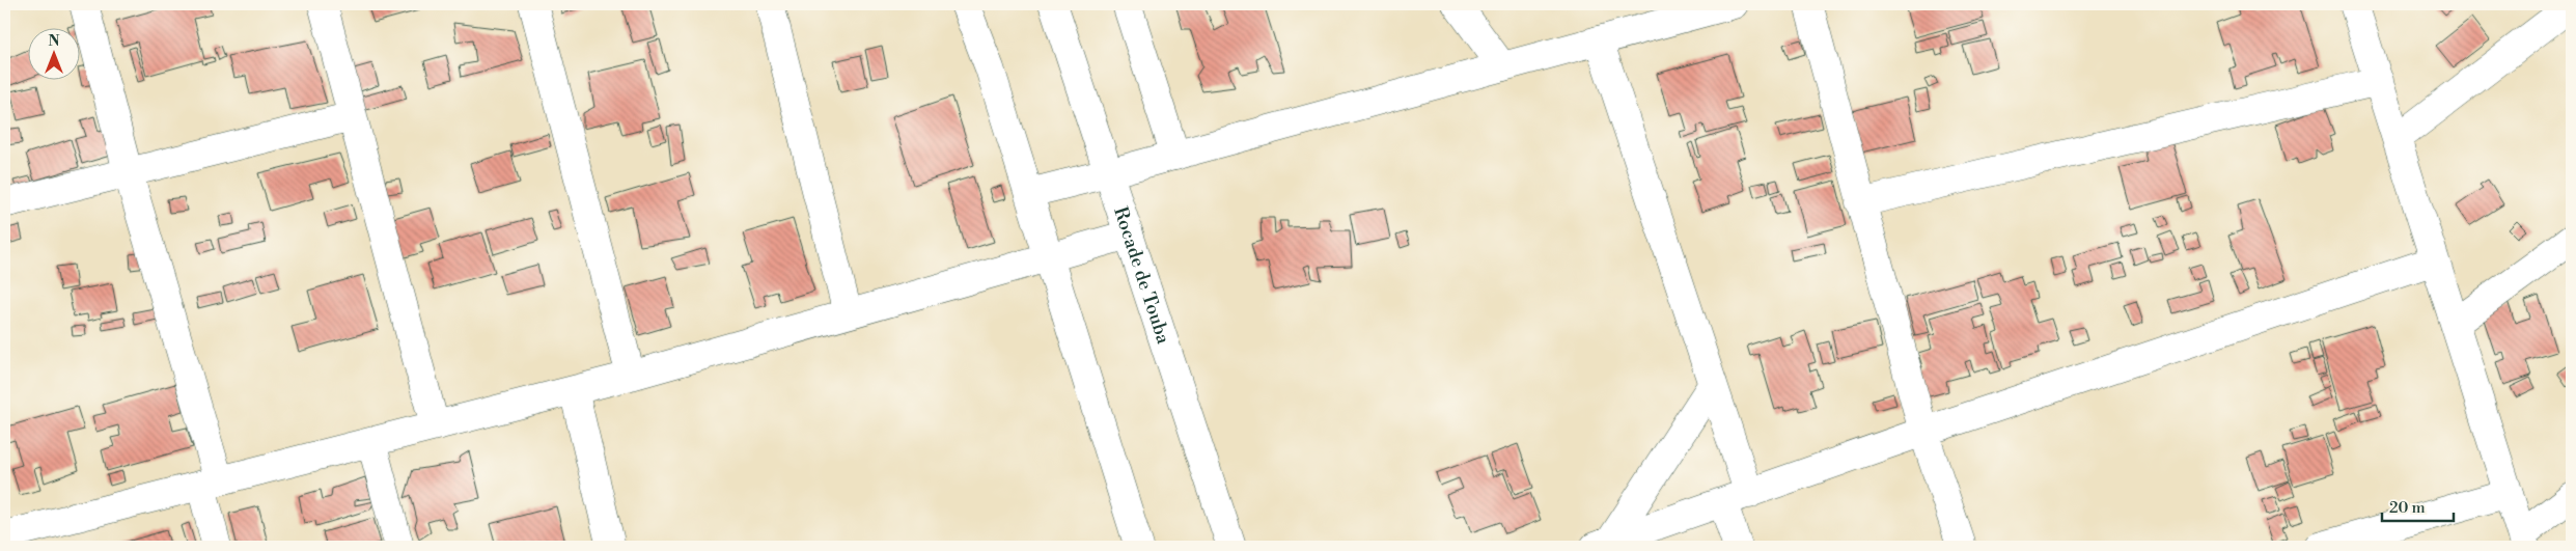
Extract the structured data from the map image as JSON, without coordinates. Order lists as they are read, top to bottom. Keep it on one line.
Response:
{"streets":{"street":["Rocade de Touba"]},"scale_bar":"20 m","north":"top"}
